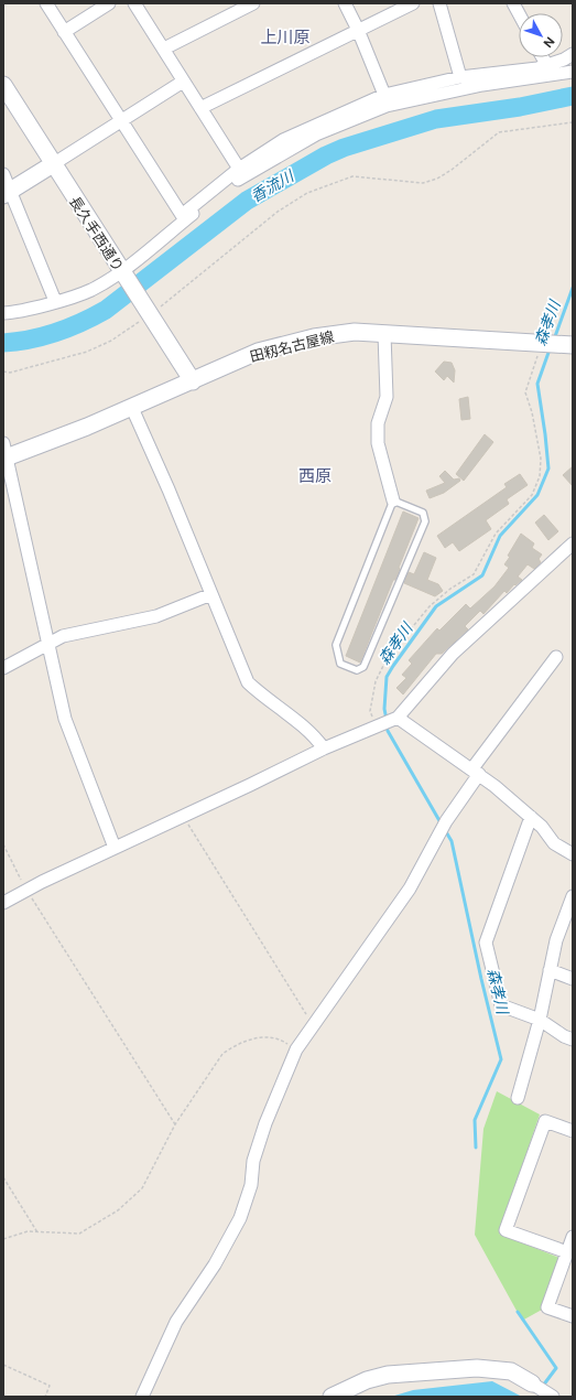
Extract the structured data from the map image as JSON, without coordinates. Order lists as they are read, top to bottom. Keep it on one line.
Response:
{"streets":{"street":["長久手西通り","田籾名古屋線"]},"crossings":[["長久手西通り","田籾名古屋線"]],"districts":["上川原","西原"],"water":["香流川","森孝川"],"north":"bottom right"}
